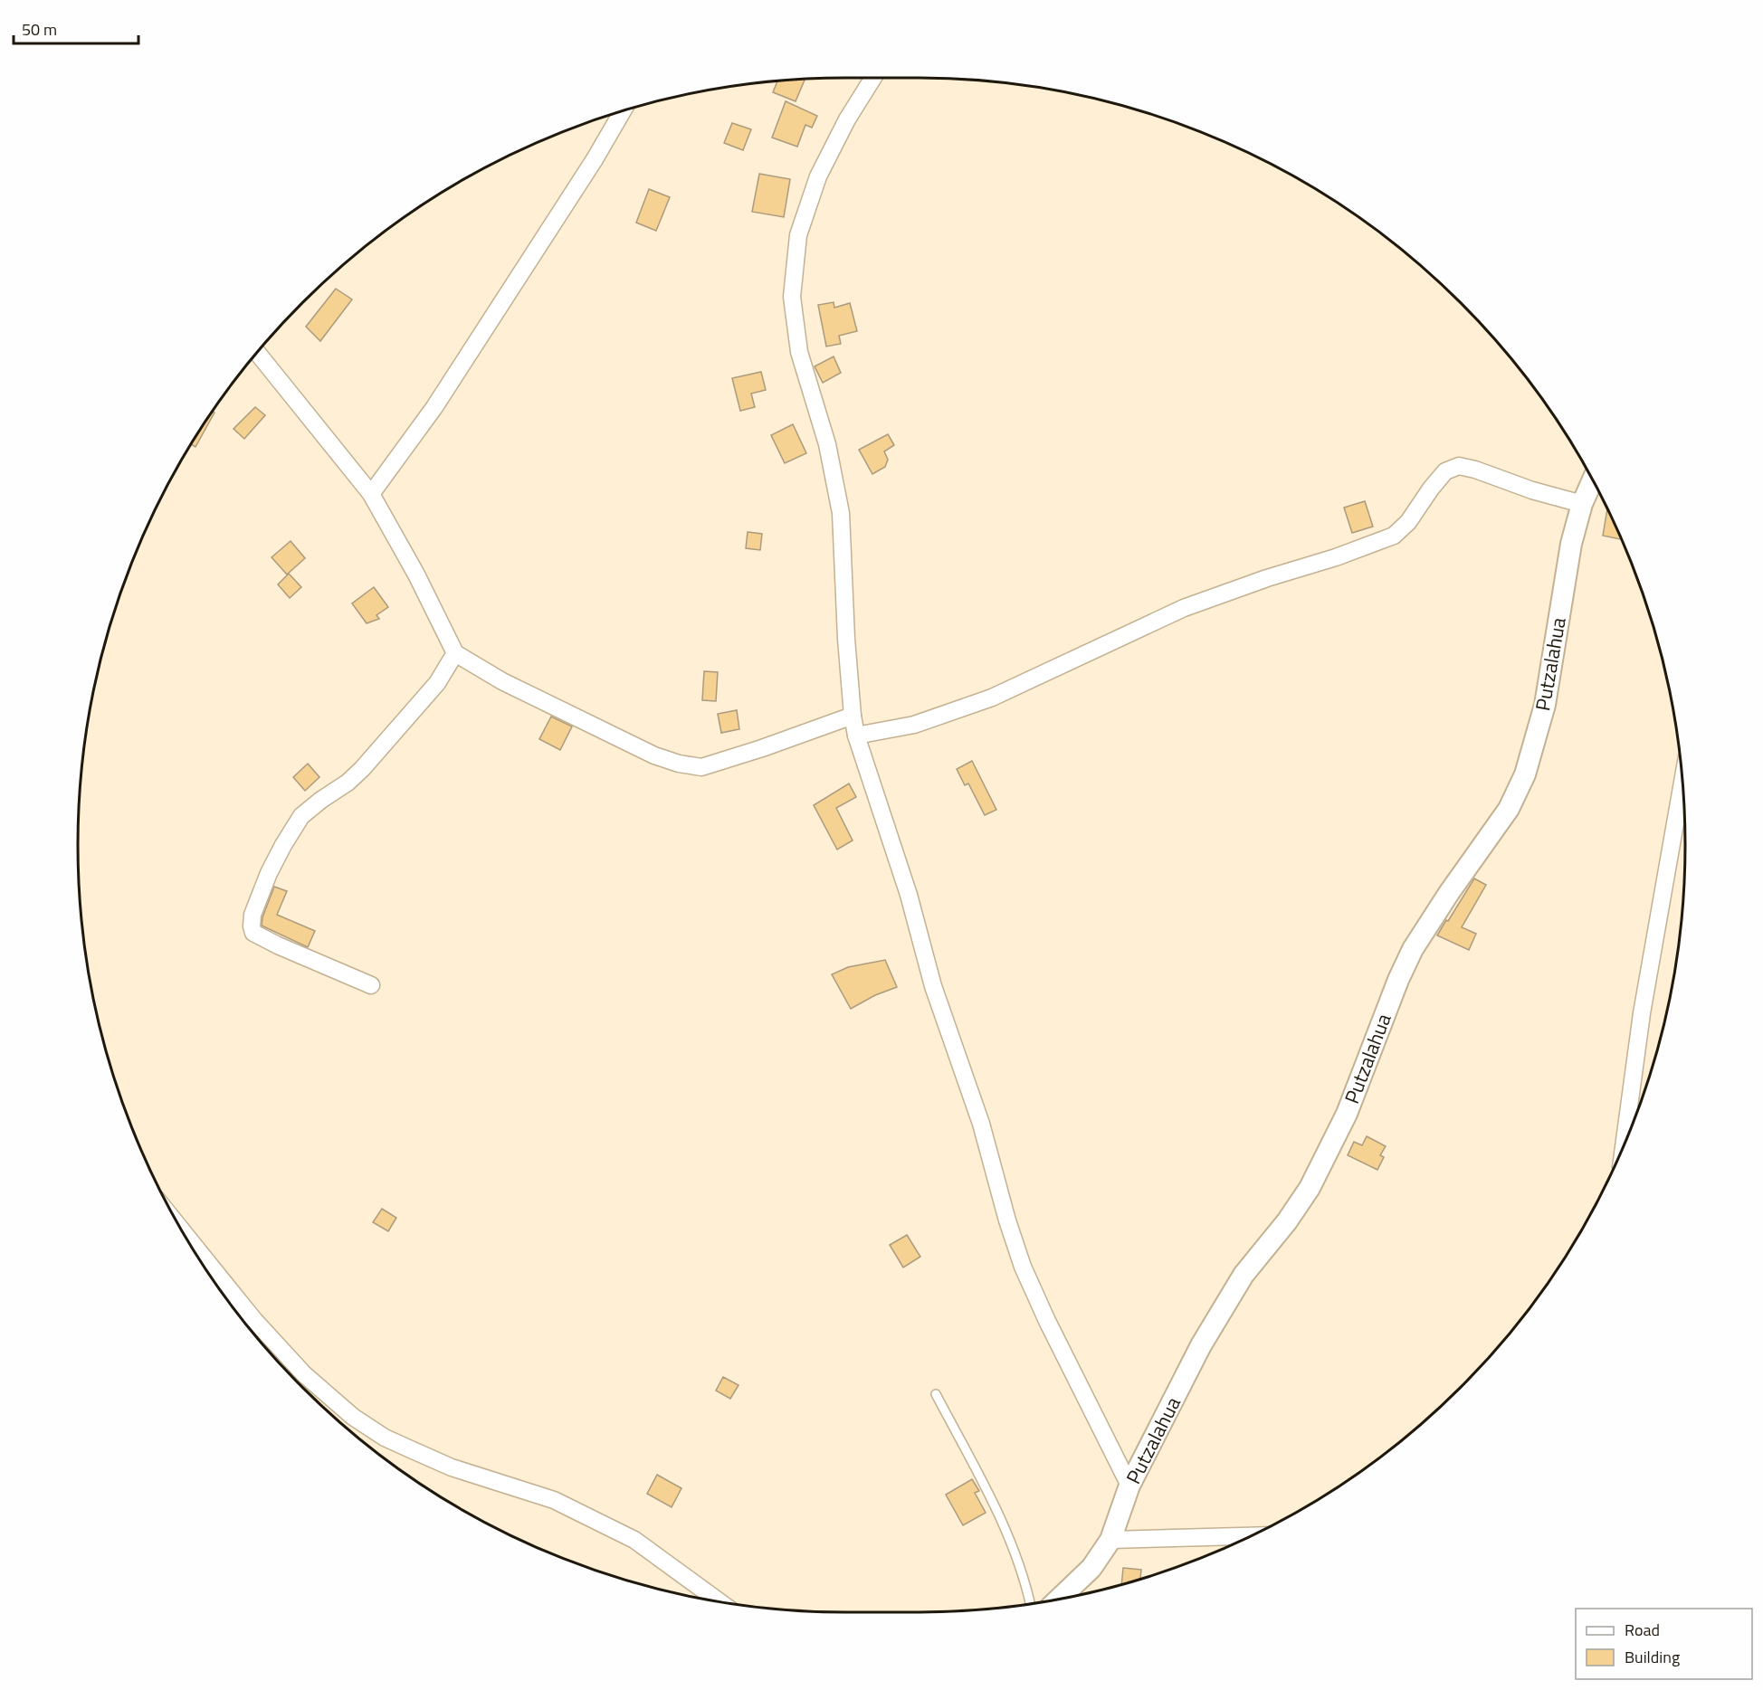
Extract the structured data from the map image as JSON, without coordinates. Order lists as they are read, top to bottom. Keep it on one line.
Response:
{"streets":{"street":["Putzalahua"]},"legend":["Road","Building"],"scale_bar":"50 m"}
